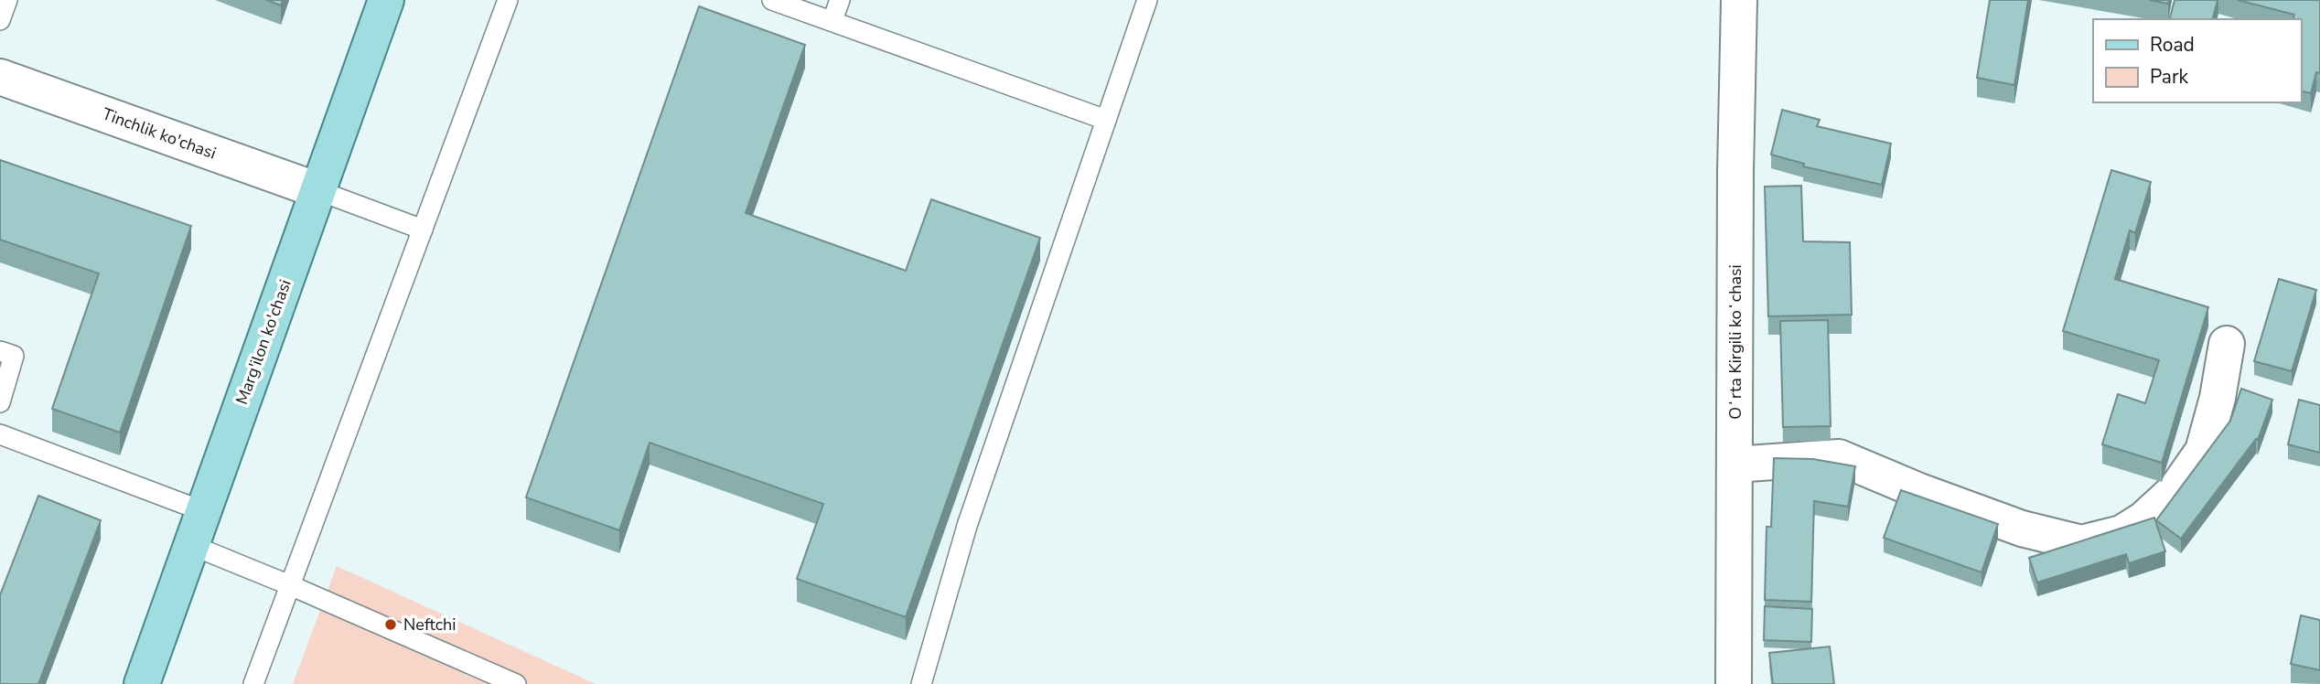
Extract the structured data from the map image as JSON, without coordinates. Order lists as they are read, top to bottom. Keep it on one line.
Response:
{"streets":{"main road":["Marg'ilon ko'chasi"],"street":["Tinchlik ko'chasi","Oʻrta Kirgili koʻchasi"]},"crossings":[["Tinchlik ko'chasi","Marg'ilon ko'chasi"]],"places":["Neftchi"],"legend":["Road","Park"]}
